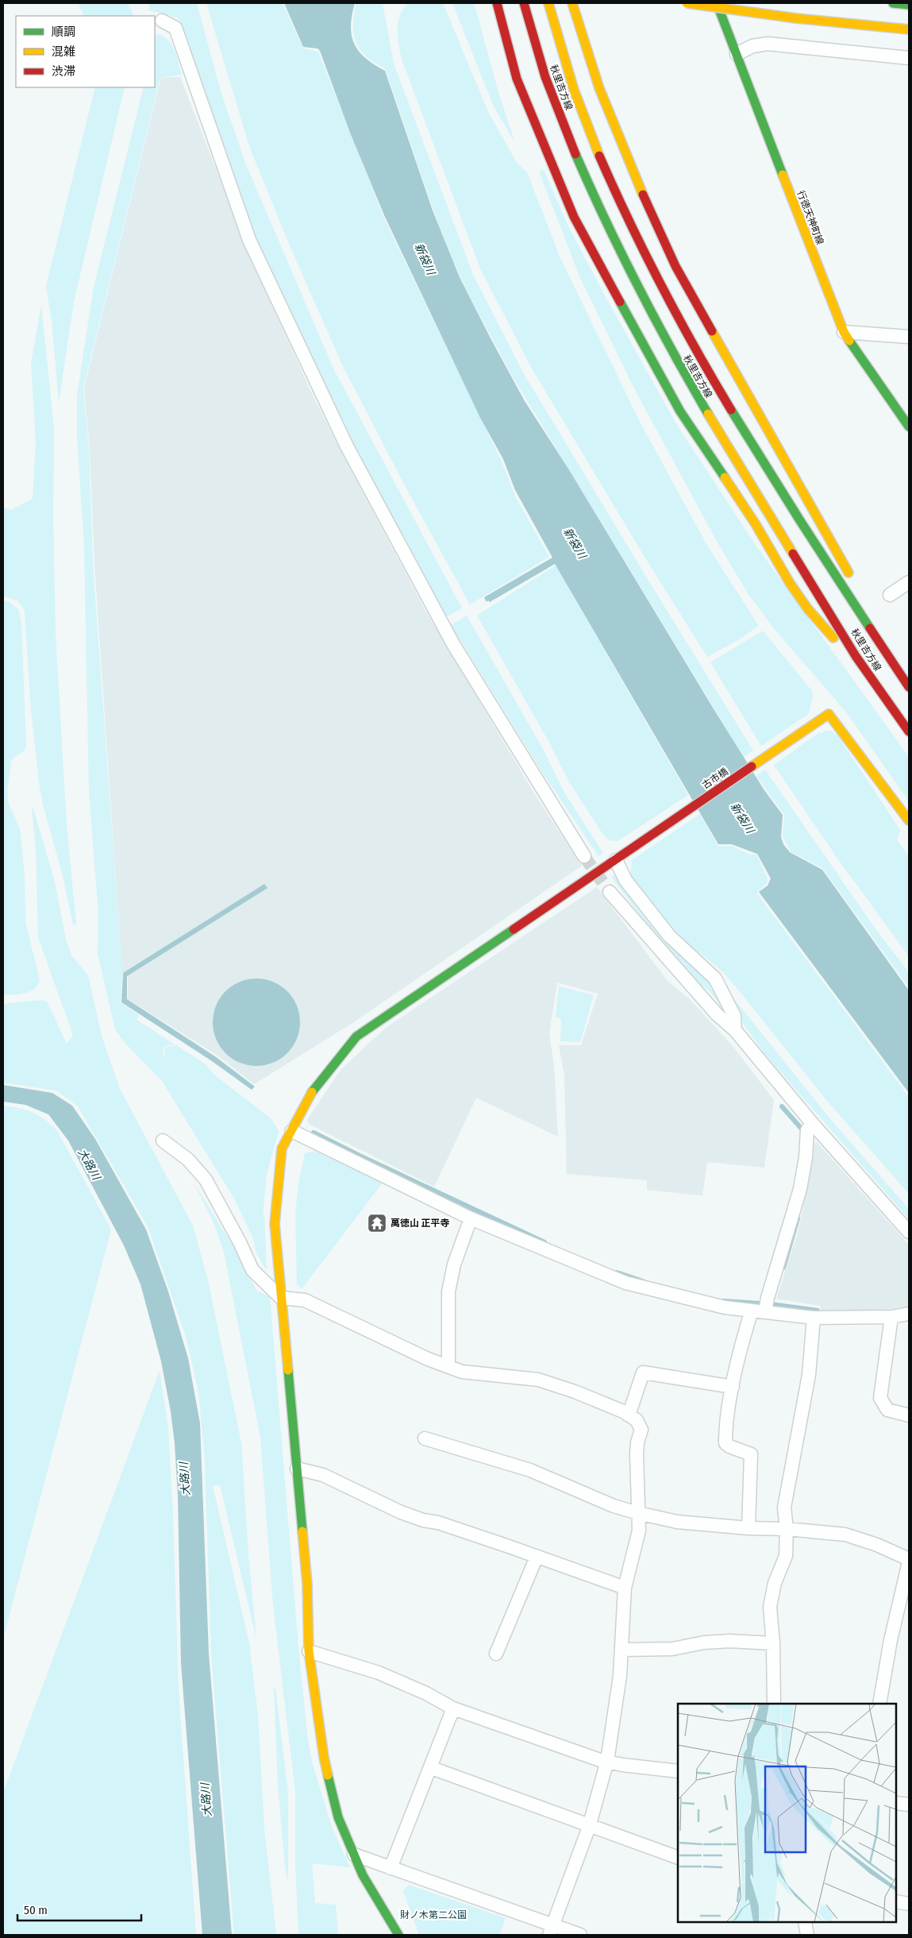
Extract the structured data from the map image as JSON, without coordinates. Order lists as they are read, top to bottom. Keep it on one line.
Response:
{"streets":{"main road":["秋里吉方線","行徳天神町線","古市橋"]},"water":["新袋川","大路川"],"parks":["財ノ木第二公園"],"places":{"temple":["萬徳山 正平寺"]},"legend":["順調","混雑","渋滞"],"scale_bar":"50 m"}
